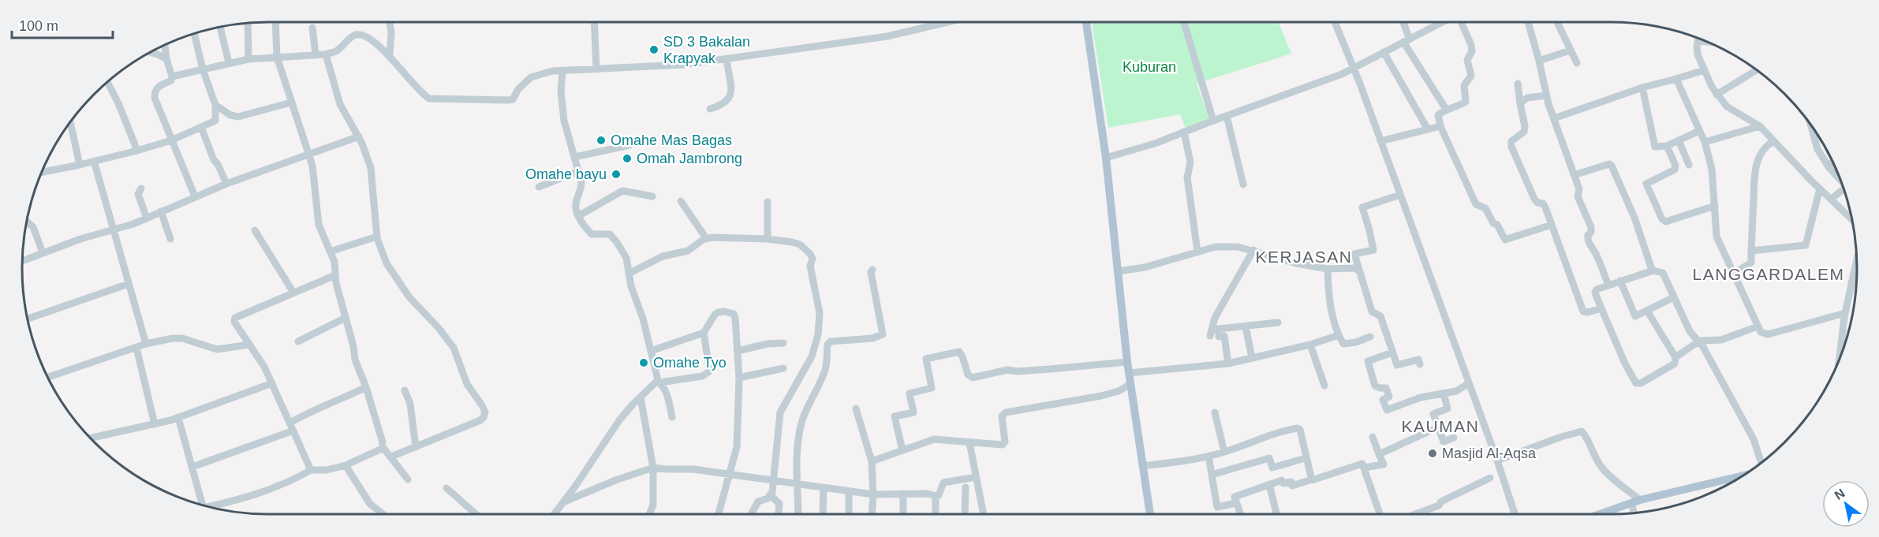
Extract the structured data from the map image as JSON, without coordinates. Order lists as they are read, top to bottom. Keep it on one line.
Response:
{"districts":["KERJASAN","LANGGARDALEM","KAUMAN"],"parks":["Kuburan"],"places":["SD 3 Bakalan Krapyak","Omahe Mas Bagas","Omah Jambrong","Omahe bayu","Omahe Tyo","Masjid Al-Aqsa"],"scale_bar":"100 m","north":"top left"}
